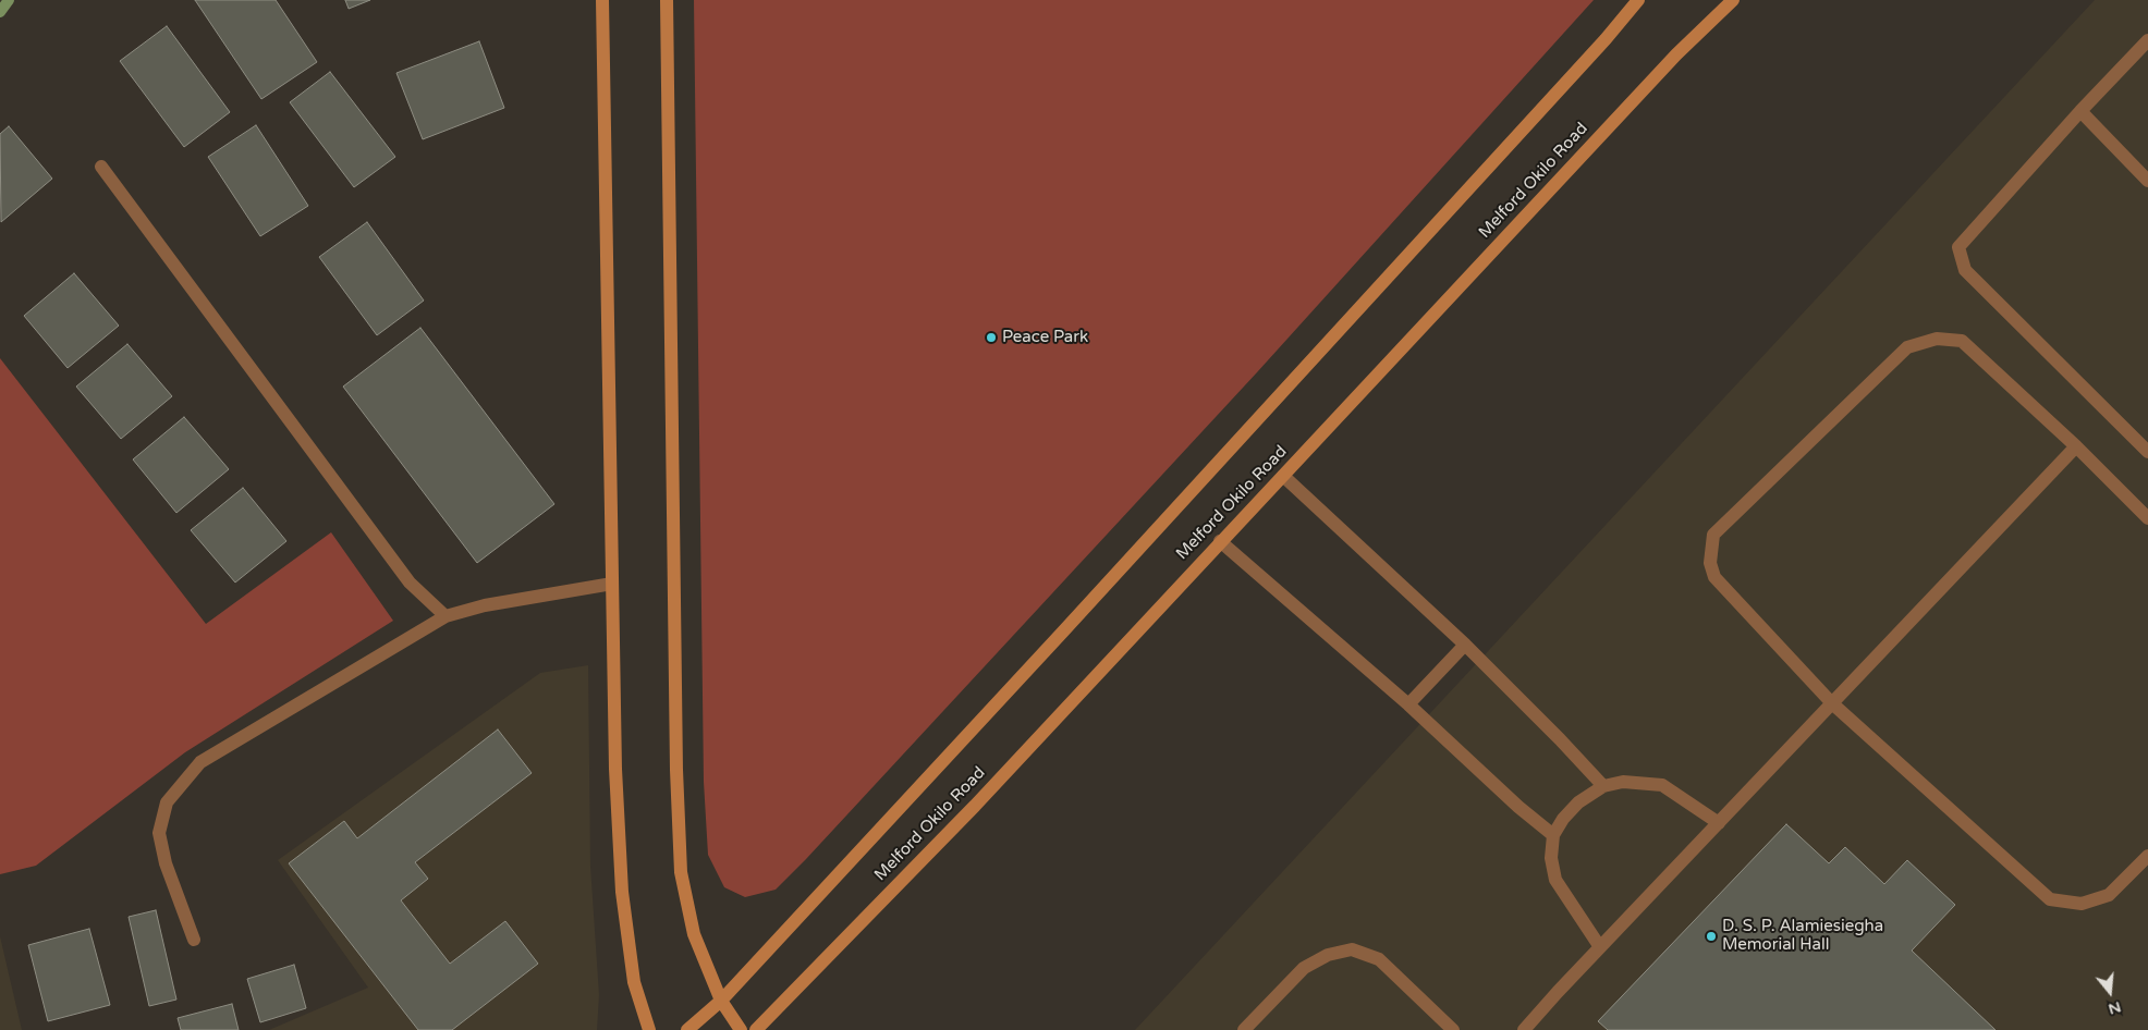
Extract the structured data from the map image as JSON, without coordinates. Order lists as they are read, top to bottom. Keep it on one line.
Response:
{"streets":{"main road":["Melford Okilo Road"]},"places":["Peace Park","D. S. P. Alamiesiegha Memorial Hall"],"north":"bottom"}
